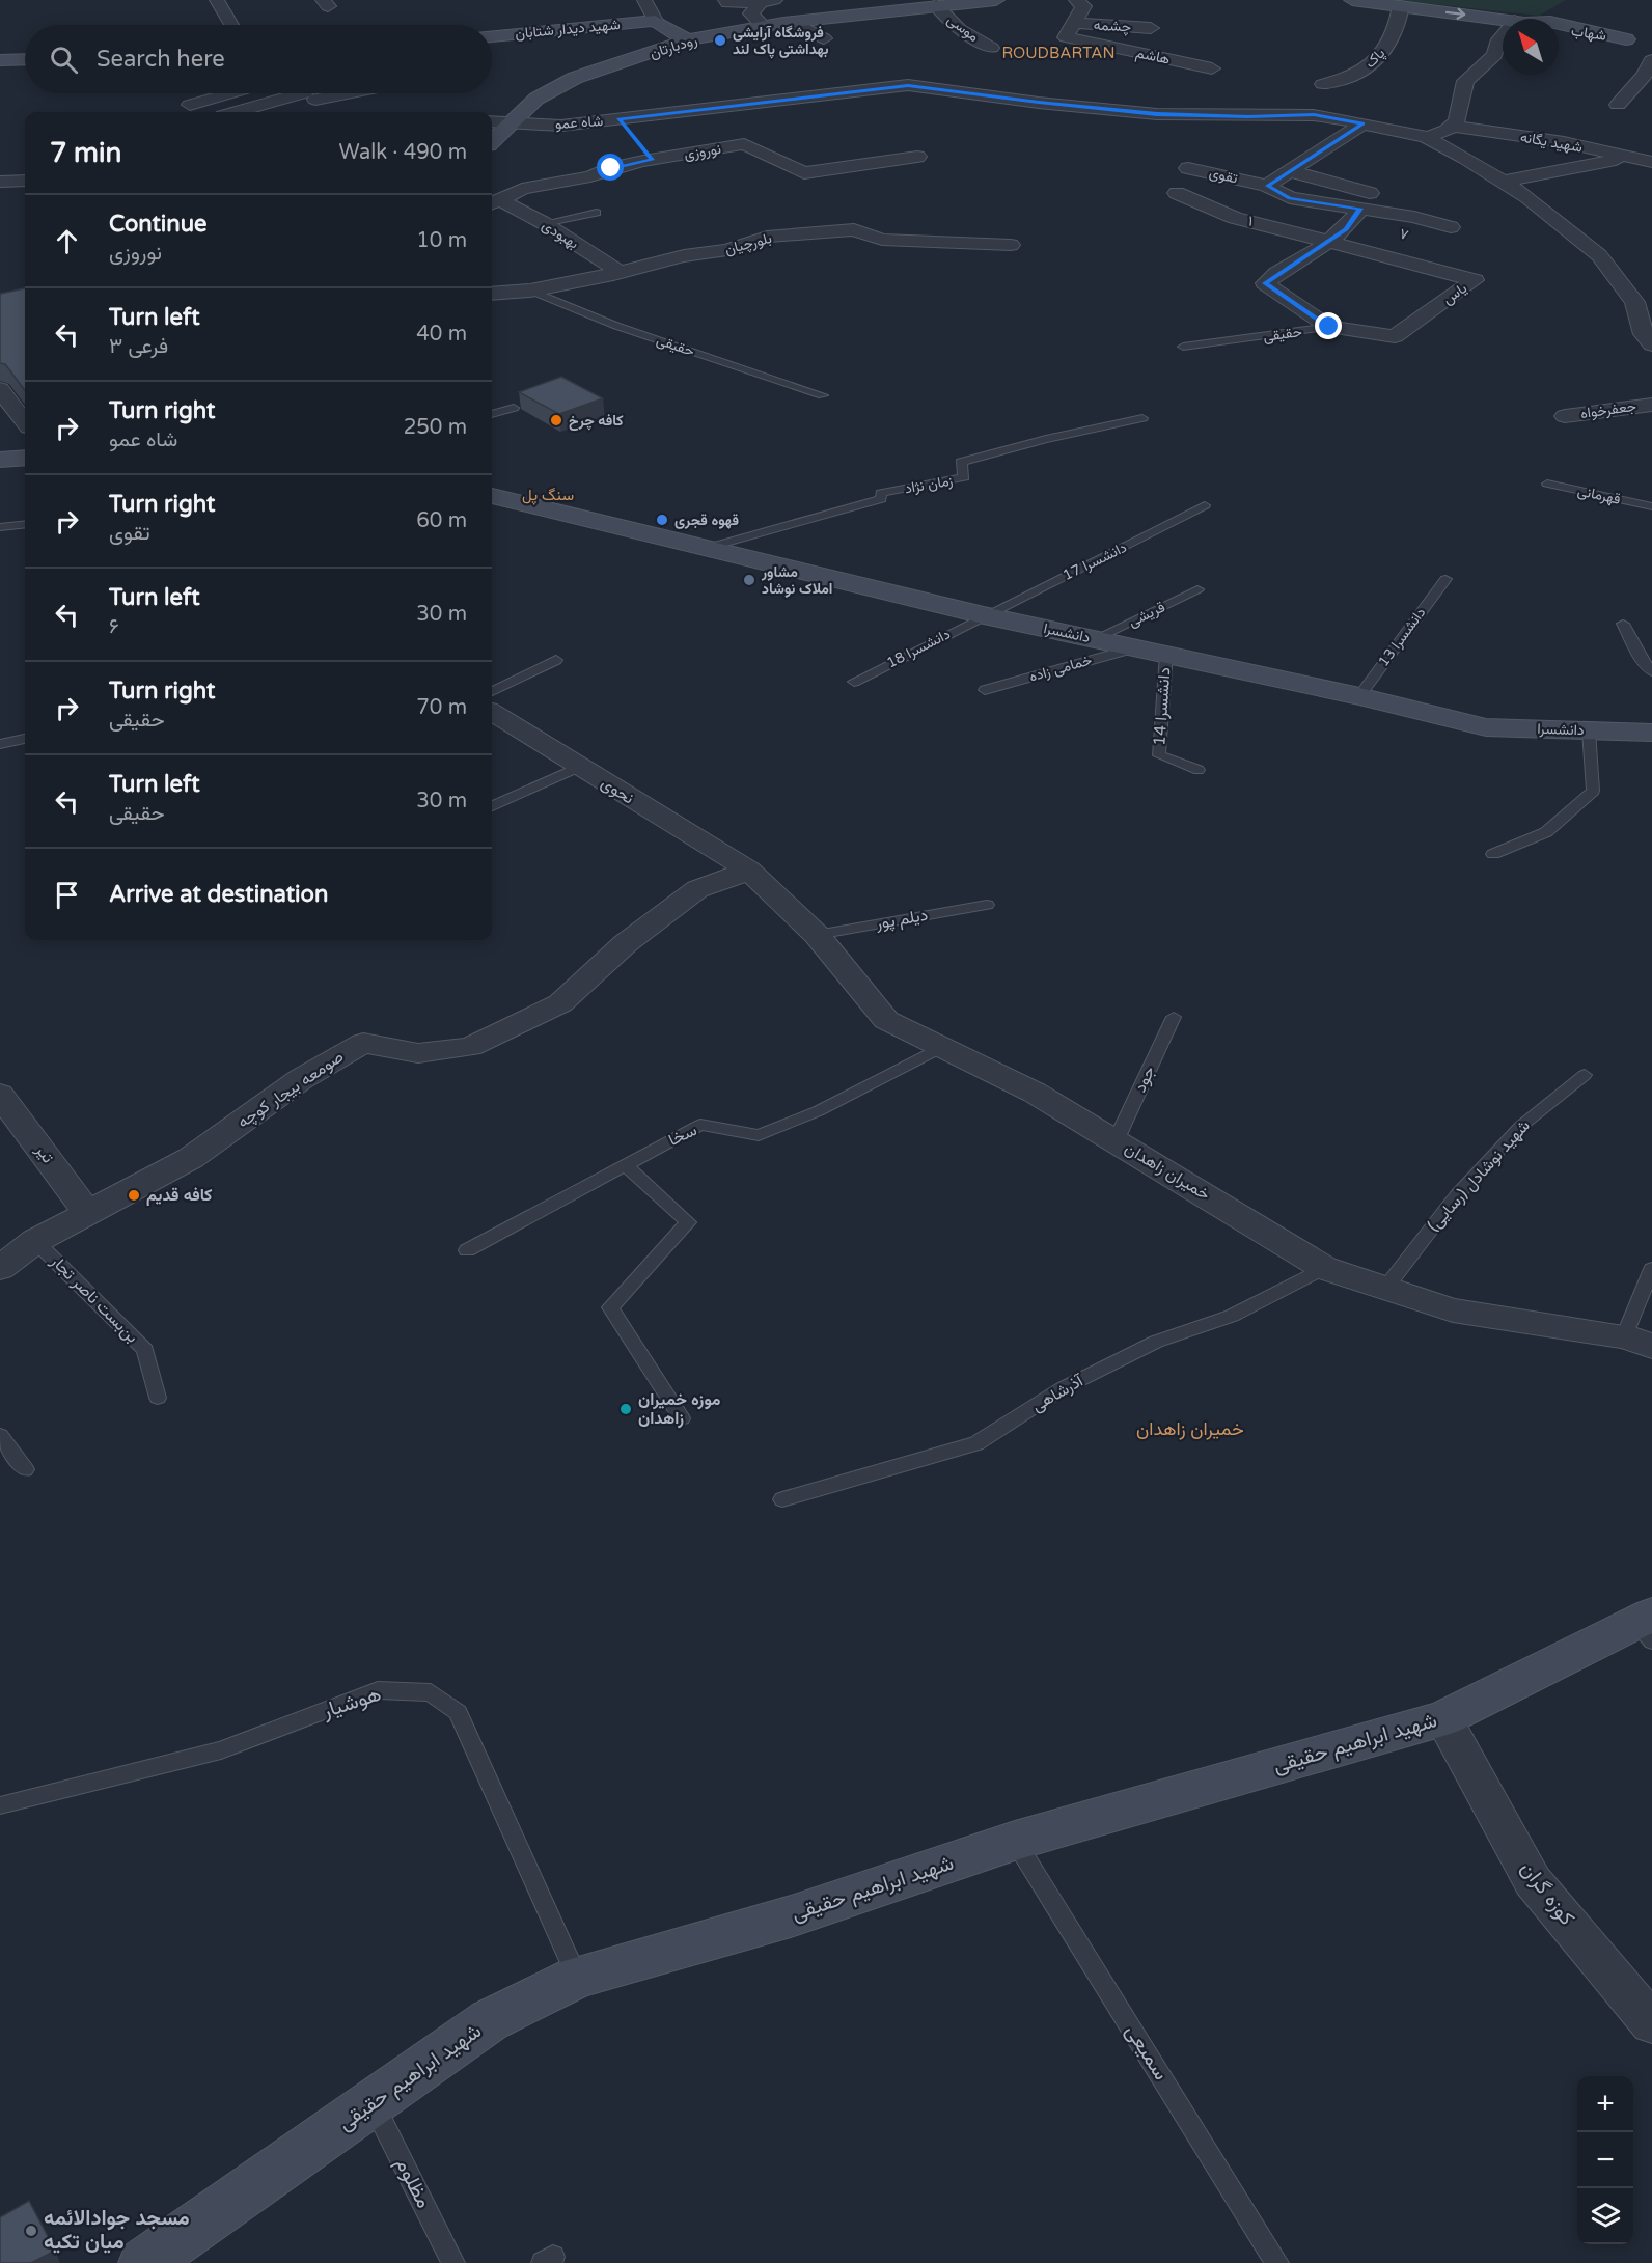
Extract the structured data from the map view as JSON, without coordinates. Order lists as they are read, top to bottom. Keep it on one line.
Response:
{"streets":{"street":["چشمه","موسی","شهید دیدار شتابان","شهاب","رودبارتان","هاشم","پاک","شاه عمو","شهید یگانه","نوروزی","تقوی","۱","بهبودی","۷","بلورچیان","یاس","حقیقی","جعفرخواه","دانشسرا","نحوی","صومعه بیجار کوچه","تیر","خمیران زاهدان","شهید ابراهیم حقیقی","کوزه گران"],"lane":["زمان نژاد","قهرمانی","دانشسرا 17","قریشی","دانشسرا 13","دانشسرا 18","خمامی زاده","دانشسرا 14","دیلم پور","جود","سخا","شهید نوشادل (رسایی)","بن‌بست ناصر تجار","آذرشاهی","هوشیار","سمیعی","مظلوم"]},"crossings":[["چشمه","هاشم"],["موسی","رودبارتان"],["شهاب","پاک"],["رودبارتان","شاه عمو"],["نوروزی","بهبودی"],["تقوی","۷"],["تقوی","حقیقی"],["۱","یاس"],["۱","حقیقی"],["بهبودی","بلورچیان"],["۷","حقیقی"],["بلورچیان","حقیقی"],["یاس","حقیقی"],["زمان نژاد","دانشسرا"],["دانشسرا 17","دانشسرا"],["دانشسرا 17","دانشسرا 18"],["قریشی","دانشسرا"],["دانشسرا","دانشسرا 13"],["دانشسرا","دانشسرا 18"],["دانشسرا","خمامی زاده"],["دانشسرا","دانشسرا 14"],["نحوی","صومعه بیجار کوچه"],["نحوی","خمیران زاهدان"],["دیلم پور","خمیران زاهدان"],["جود","خمیران زاهدان"],["صومعه بیجار کوچه","تیر"],["صومعه بیجار کوچه","خمیران زاهدان"],["صومعه بیجار کوچه","بن‌بست ناصر تجار"],["سخا","خمیران زاهدان"],["خمیران زاهدان","شهید نوشادل (رسایی)"],["خمیران زاهدان","آذرشاهی"],["هوشیار","شهید ابراهیم حقیقی"],["شهید ابراهیم حقیقی","کوزه گران"],["شهید ابراهیم حقیقی","سمیعی"],["شهید ابراهیم حقیقی","مظلوم"]],"districts":["ROUDBARTAN","سنگ پل","خمیران زاهدان"],"places":["فروشگاه آرایشی بهداشتی پاک لند","کافه چرخ","قهوه قجری","مشاور املاک نوشاد","کافه قدیم","موزه خمیران زاهدان","مسجد جوادالائمه میان تکیه"],"north":"top left","page":{"search":"Search here","heading":["7 min","Walk · 490 m"],"list":[["Continue","نوروزی","10 m"],["Turn left","فرعی ۳","40 m"],["Turn right","شاه عمو","250 m"],["Turn right","تقوی","60 m"],["Turn left","۶","30 m"],["Turn right","حقیقی","70 m"],["Turn left","حقیقی","30 m"],"Arrive at destination"],"map_buttons":["+","−"]}}
